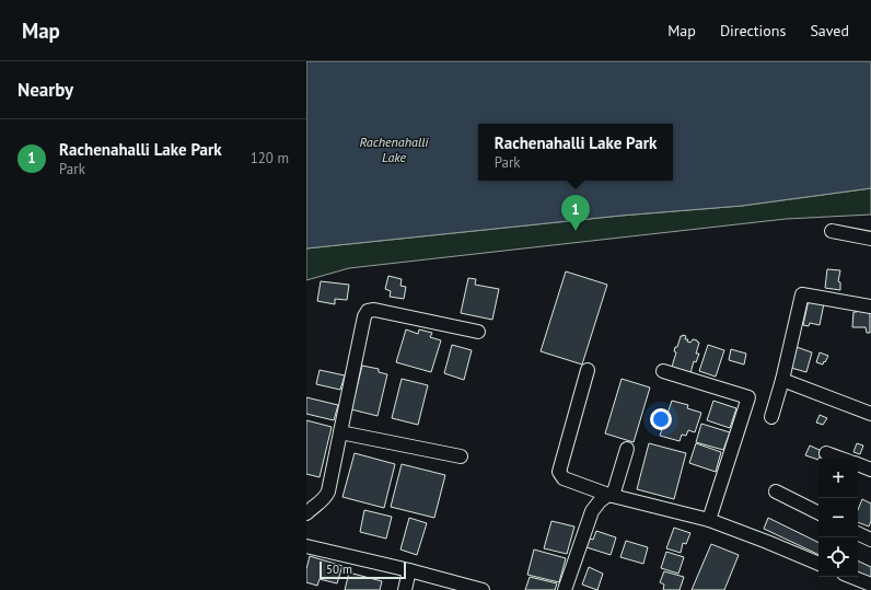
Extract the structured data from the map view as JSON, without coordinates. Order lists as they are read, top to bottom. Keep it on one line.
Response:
{"water":["Rachenahalli Lake"],"scale_bar":"50 m","page":{"header":"Map","nav":["Map","Directions","Saved"],"heading":"Nearby","list":[{"mark":"1","name":"Rachenahalli Lake Park","note":"Park","value":"120 m"}],"popup":["Rachenahalli Lake Park","Park"],"pins":"1","map_buttons":["+","−"],"scale":"50 m"}}
